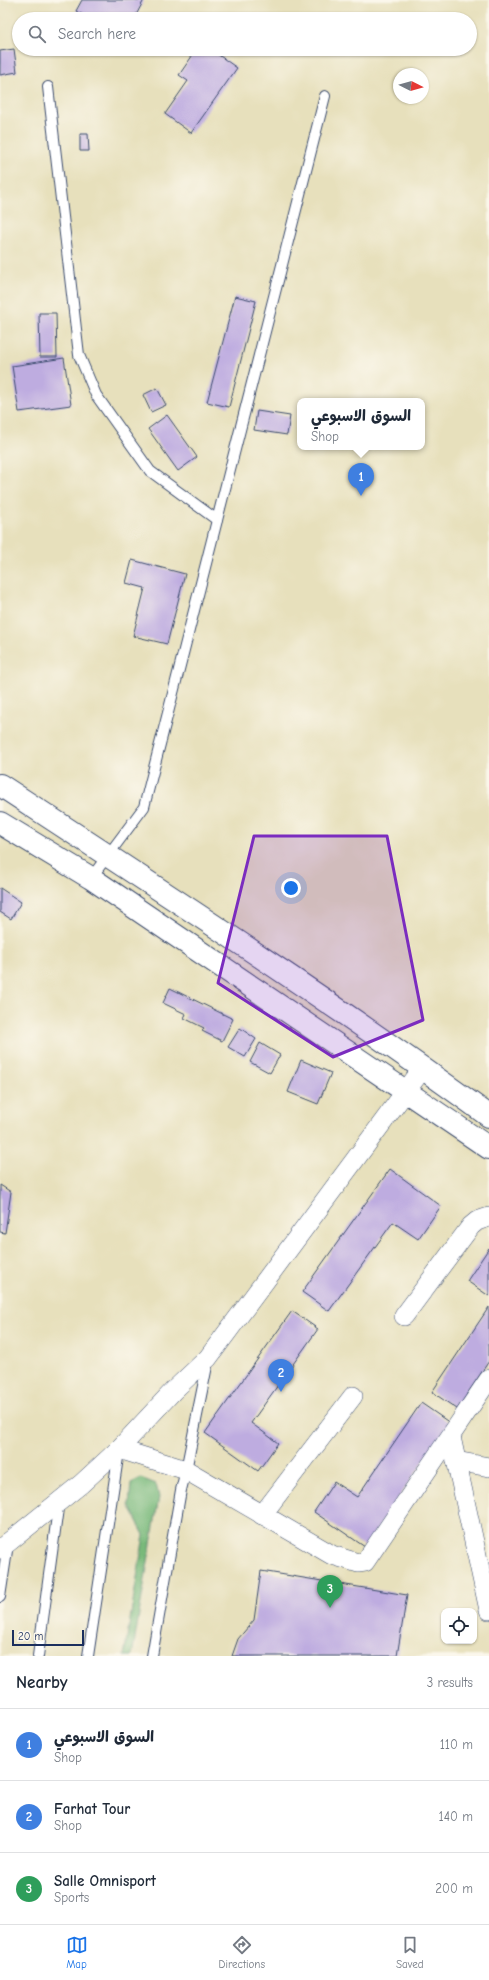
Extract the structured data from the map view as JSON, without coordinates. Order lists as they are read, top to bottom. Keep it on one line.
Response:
{"scale_bar":"20 m","north":"right","page":{"search":"Search here","popup":["السوق الاسبوعي","Shop"],"pins":["1","2","3"],"scale":"20 m","heading":["Nearby","3 results"],"list":[{"mark":"1","name":"السوق الاسبوعي","note":"Shop","value":"110 m"},{"mark":"2","name":"Farhat Tour","note":"Shop","value":"140 m"},{"mark":"3","name":"Salle Omnisport","note":"Sports","value":"200 m"}],"nav":["Map","Directions","Saved"]}}
